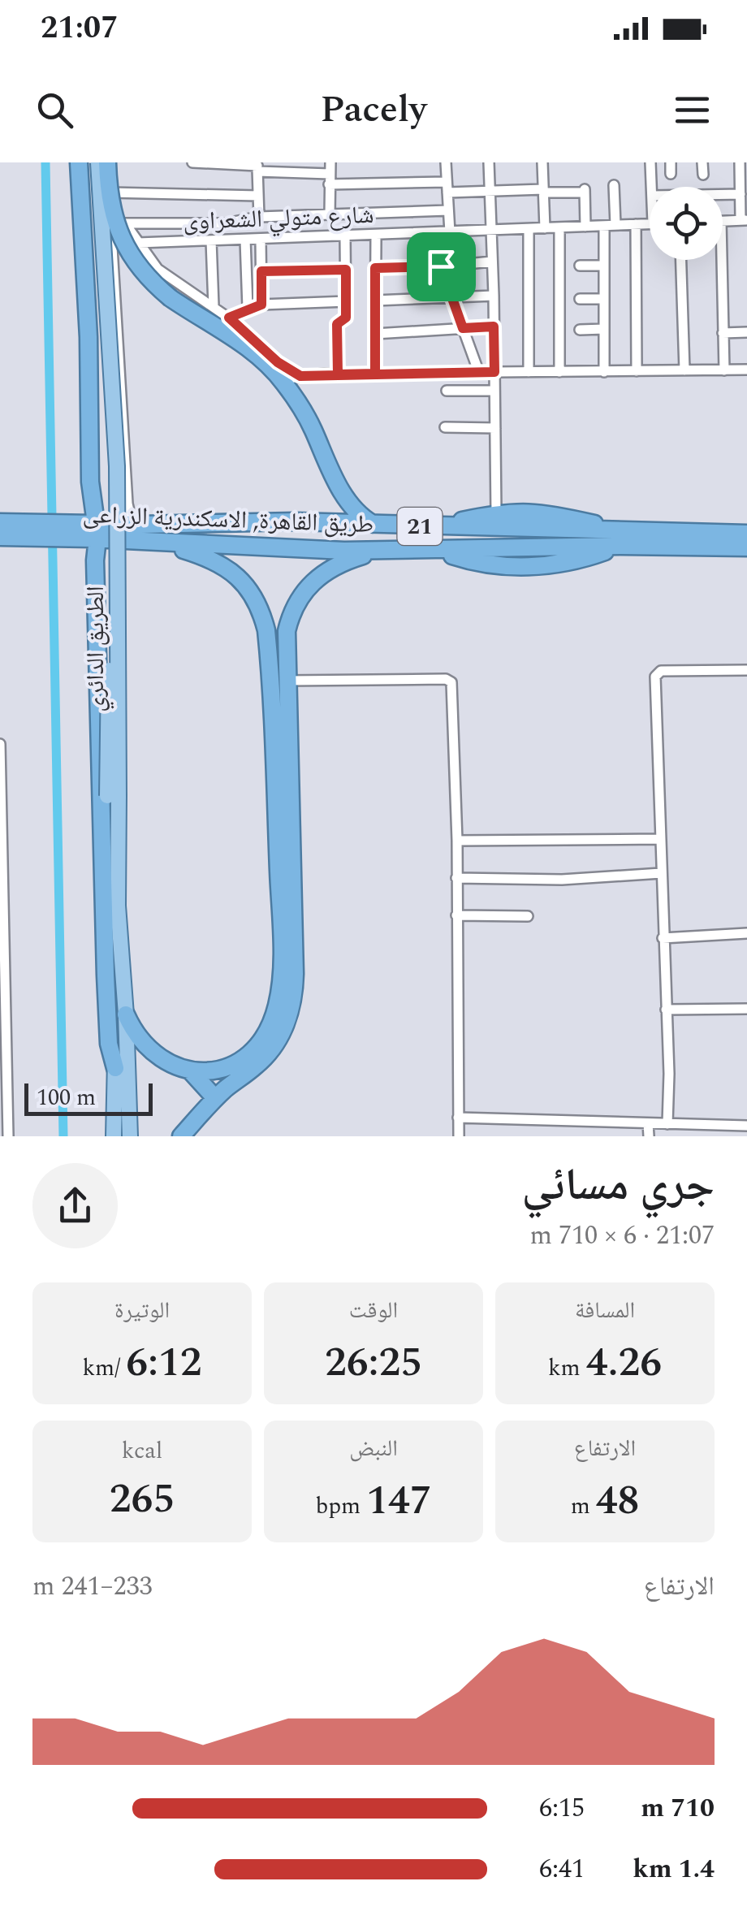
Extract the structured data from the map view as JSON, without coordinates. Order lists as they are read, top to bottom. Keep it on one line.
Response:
{"streets":{"highway":["طريق القاهرة, الاسكندرية الزراعى","21"],"main road":["الطريق الدائري"],"street":["شارع متولي الشعراوى"]},"scale_bar":"100 m","page":{"status":"21:07","header":"Pacely","scale":"100 m","heading":["جري مسائي","21:07 · 6 × 710 m"],"stats":[["المسافة","4.26 km"],["الوقت","26:25"],["الوتيرة","6:12 /km"],["الارتفاع","48 m"],["النبض","147 bpm"],["kcal","265"]],"chart":["الارتفاع","233–241 m"],"list":[{"name":"710 m","note":"6:15"},{"name":"1.4 km","note":"6:41"}]}}
